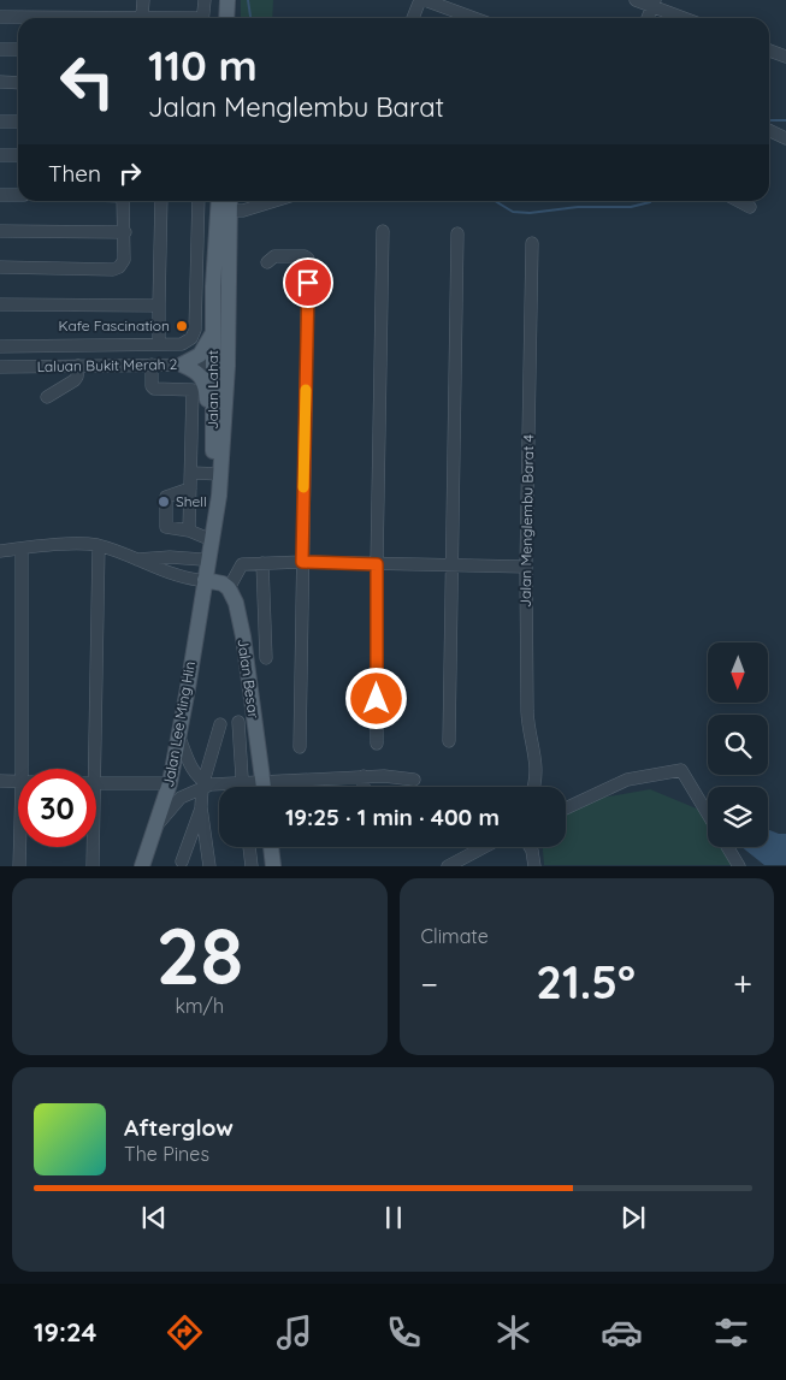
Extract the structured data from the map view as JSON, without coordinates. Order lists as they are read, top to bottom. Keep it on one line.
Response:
{"streets":{"main road":["Jalan Lahat","Jalan Besar","Jalan Lee Ming Hin"],"street":["Laluan Bukit Merah 2","Jalan Menglembu Barat 4"]},"crossings":[["Laluan Bukit Merah 2","Jalan Lahat"],["Jalan Lahat","Jalan Lee Ming Hin"]],"places":["Kafe Fascination","Shell"],"north":"bottom","page":{"turn":["110 m","Jalan Menglembu Barat"],"then":"Then","limit":"30","trip":"19:25 · 1 min · 400 m","tile":[["28","km/h"],"Climate"],"heat":["−","21.5°","+"],"song":["Afterglow","The Pines"],"tabs":"19:24"}}
